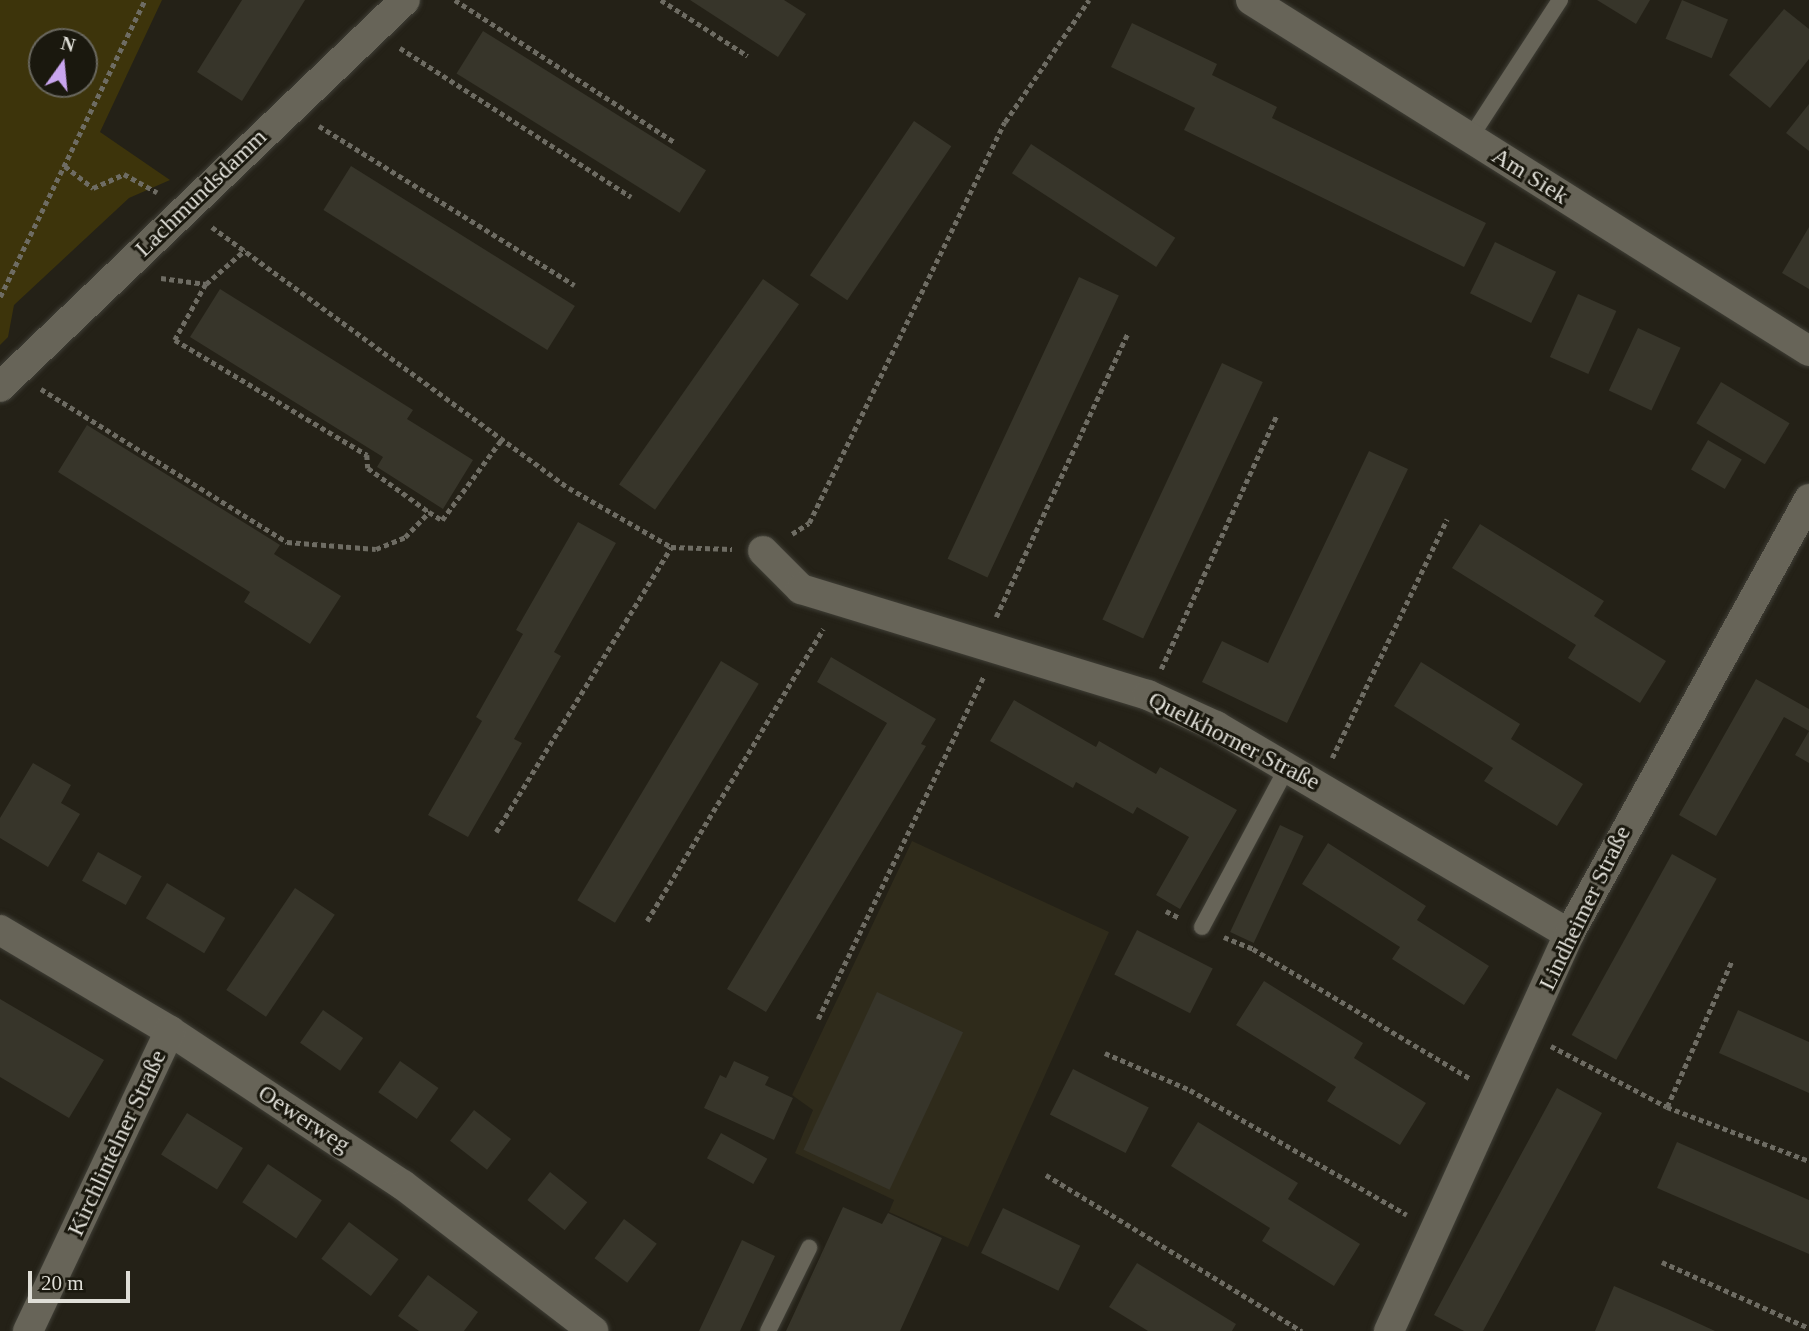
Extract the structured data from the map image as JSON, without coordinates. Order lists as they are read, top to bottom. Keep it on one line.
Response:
{"streets":{"street":["Am Siek","Lachmundsdamm","Quelkhorner Straße","Lindheimer Straße","Oewerweg","Kirchlintelner Straße"]},"crossings":[["Quelkhorner Straße","Lindheimer Straße"],["Oewerweg","Kirchlintelner Straße"]],"scale_bar":"20 m","north":"top"}
